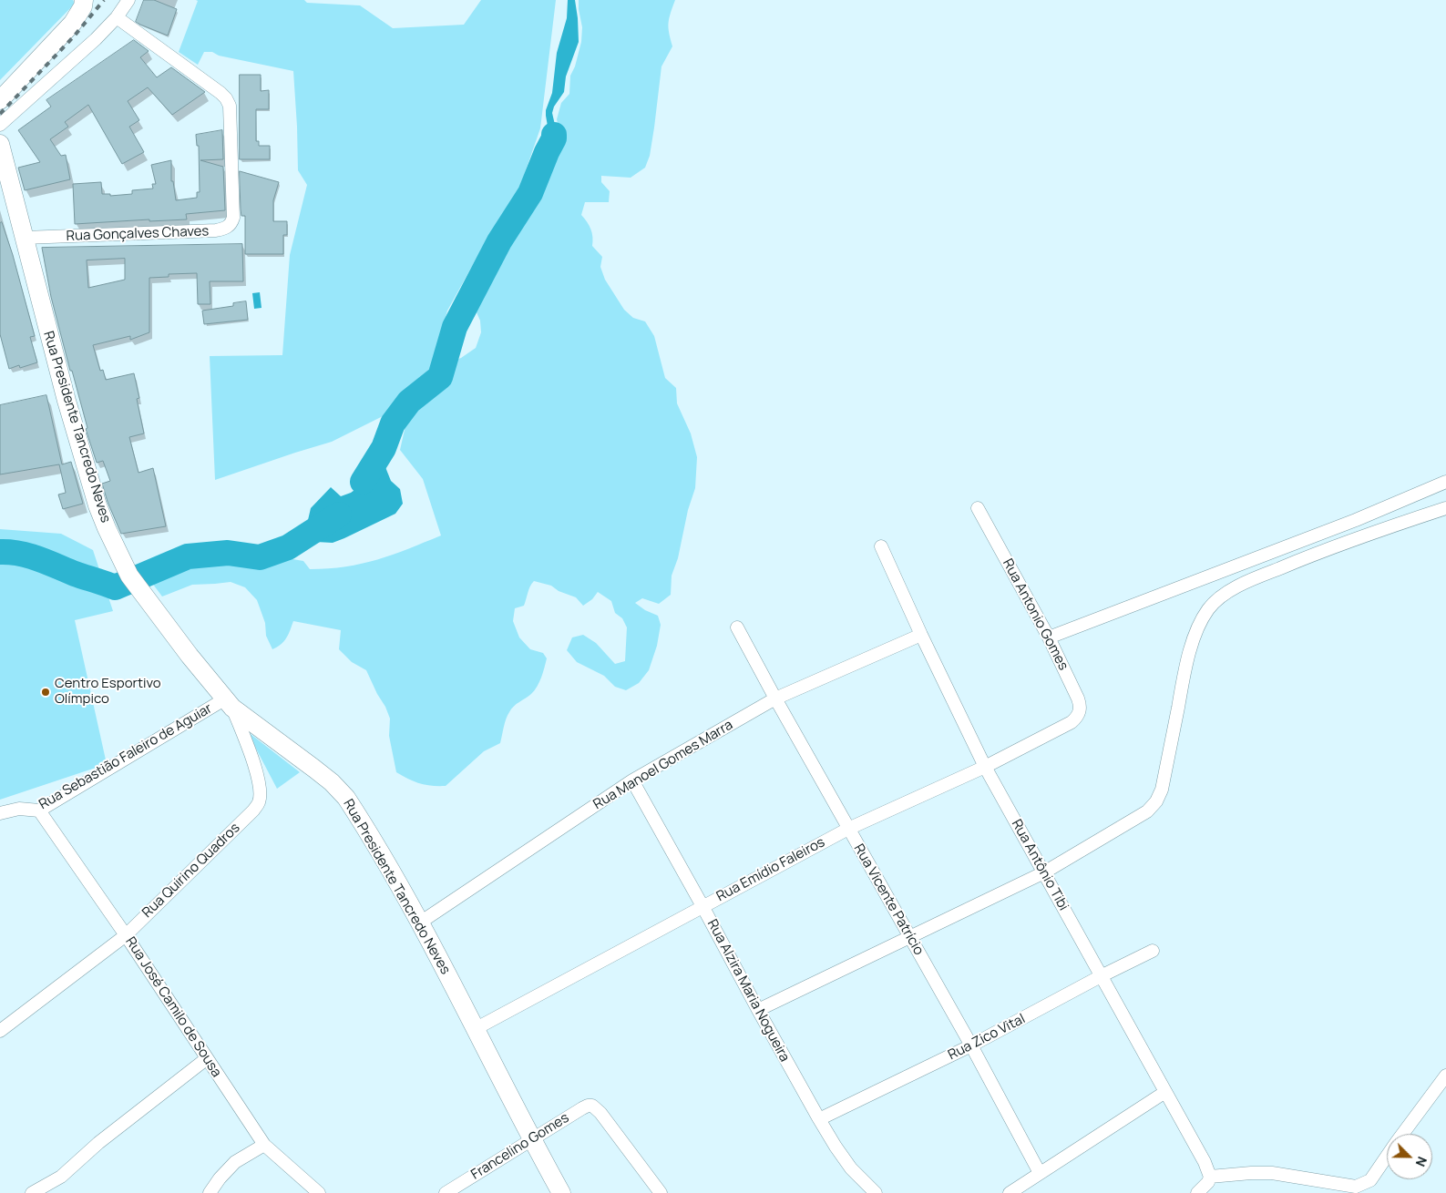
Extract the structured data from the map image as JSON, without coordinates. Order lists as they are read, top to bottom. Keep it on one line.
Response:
{"streets":{"main road":["Rua Presidente Tancredo Neves"],"street":["Rua Gonçalves Chaves","Rua Antonio Gomes","Rua Sebastião Faleiro de Aguiar","Rua Manoel Gomes Marra","Rua Antônio Tibi","Rua Emídio Faleiros","Rua Quirino Quadros","Rua Vicente Patrício","Rua Alzira Maria Nogueira","Rua José Camilo de Sousa","Rua Zico Vital","Francelino Gomes"]},"crossings":[["Rua Gonçalves Chaves","Rua Presidente Tancredo Neves"],["Rua Presidente Tancredo Neves","Rua Sebastião Faleiro de Aguiar"],["Rua Presidente Tancredo Neves","Rua Manoel Gomes Marra"],["Rua Presidente Tancredo Neves","Rua Emídio Faleiros"],["Rua Presidente Tancredo Neves","Rua Quirino Quadros"],["Rua Presidente Tancredo Neves","Francelino Gomes"],["Rua Antonio Gomes","Rua Emídio Faleiros"],["Rua Sebastião Faleiro de Aguiar","Rua Quirino Quadros"],["Rua Sebastião Faleiro de Aguiar","Rua José Camilo de Sousa"],["Rua Manoel Gomes Marra","Rua Antônio Tibi"],["Rua Manoel Gomes Marra","Rua Vicente Patrício"],["Rua Manoel Gomes Marra","Rua Alzira Maria Nogueira"],["Rua Antônio Tibi","Rua Emídio Faleiros"],["Rua Antônio Tibi","Rua Zico Vital"],["Rua Emídio Faleiros","Rua Vicente Patrício"],["Rua Emídio Faleiros","Rua Alzira Maria Nogueira"],["Rua Quirino Quadros","Rua José Camilo de Sousa"],["Rua Vicente Patrício","Rua Zico Vital"],["Rua Alzira Maria Nogueira","Rua Zico Vital"]],"places":["Centro Esportivo Olímpico"],"north":"bottom right"}
